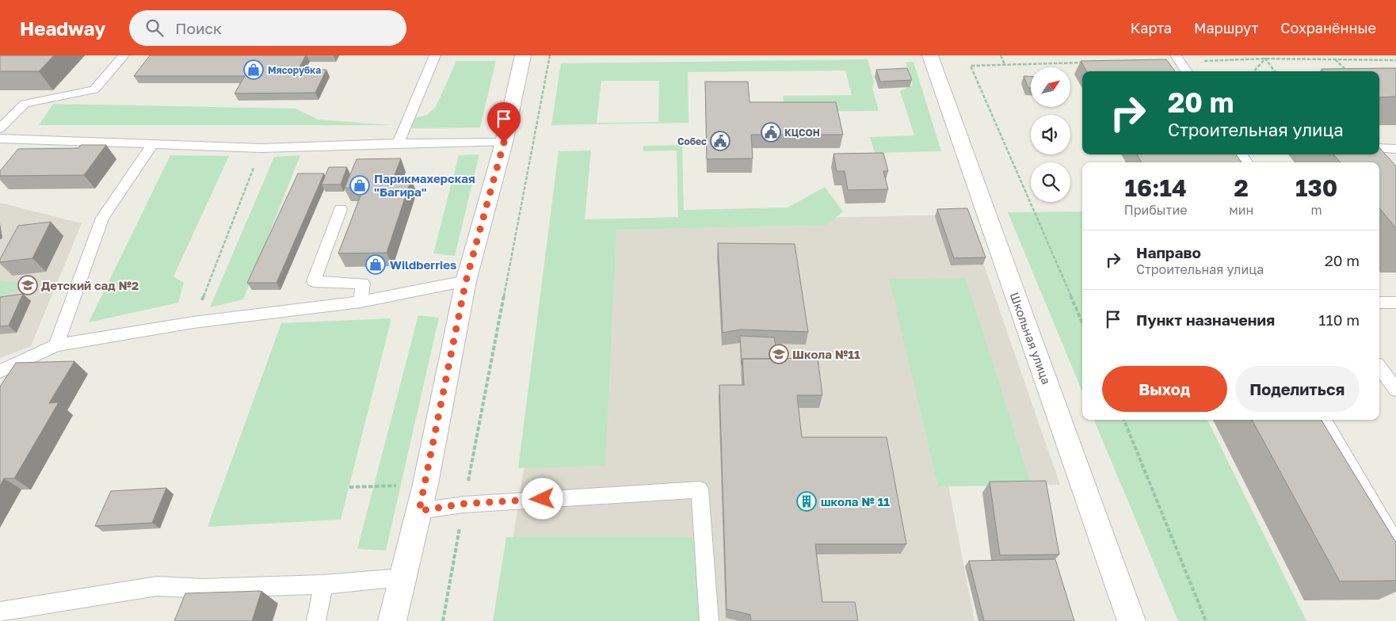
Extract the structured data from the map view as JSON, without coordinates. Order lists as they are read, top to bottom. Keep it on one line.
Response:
{"streets":{"street":["Школьная улица"]},"places":{"shop":["Мясорубка","Парикмахерская \"Багира\"","Wildberries"],"public building":["КЦСОН","Собес"],"school or university":["Детский сад №2","Школа №11"],"building":["школа № 11"]},"north":"top right","page":{"header":"Headway","search":"Поиск","nav":["Карта","Маршрут","Сохранённые"],"turn":["20 m","Строительная улица"],"eta":["16:14","Прибытие","2","мин","130","m"],"list":[{"name":"Направо","note":"Строительная улица","value":"20 m"},{"name":"Пункт назначения","value":"110 m"}],"buttons":["Выход","Поделиться"]}}
